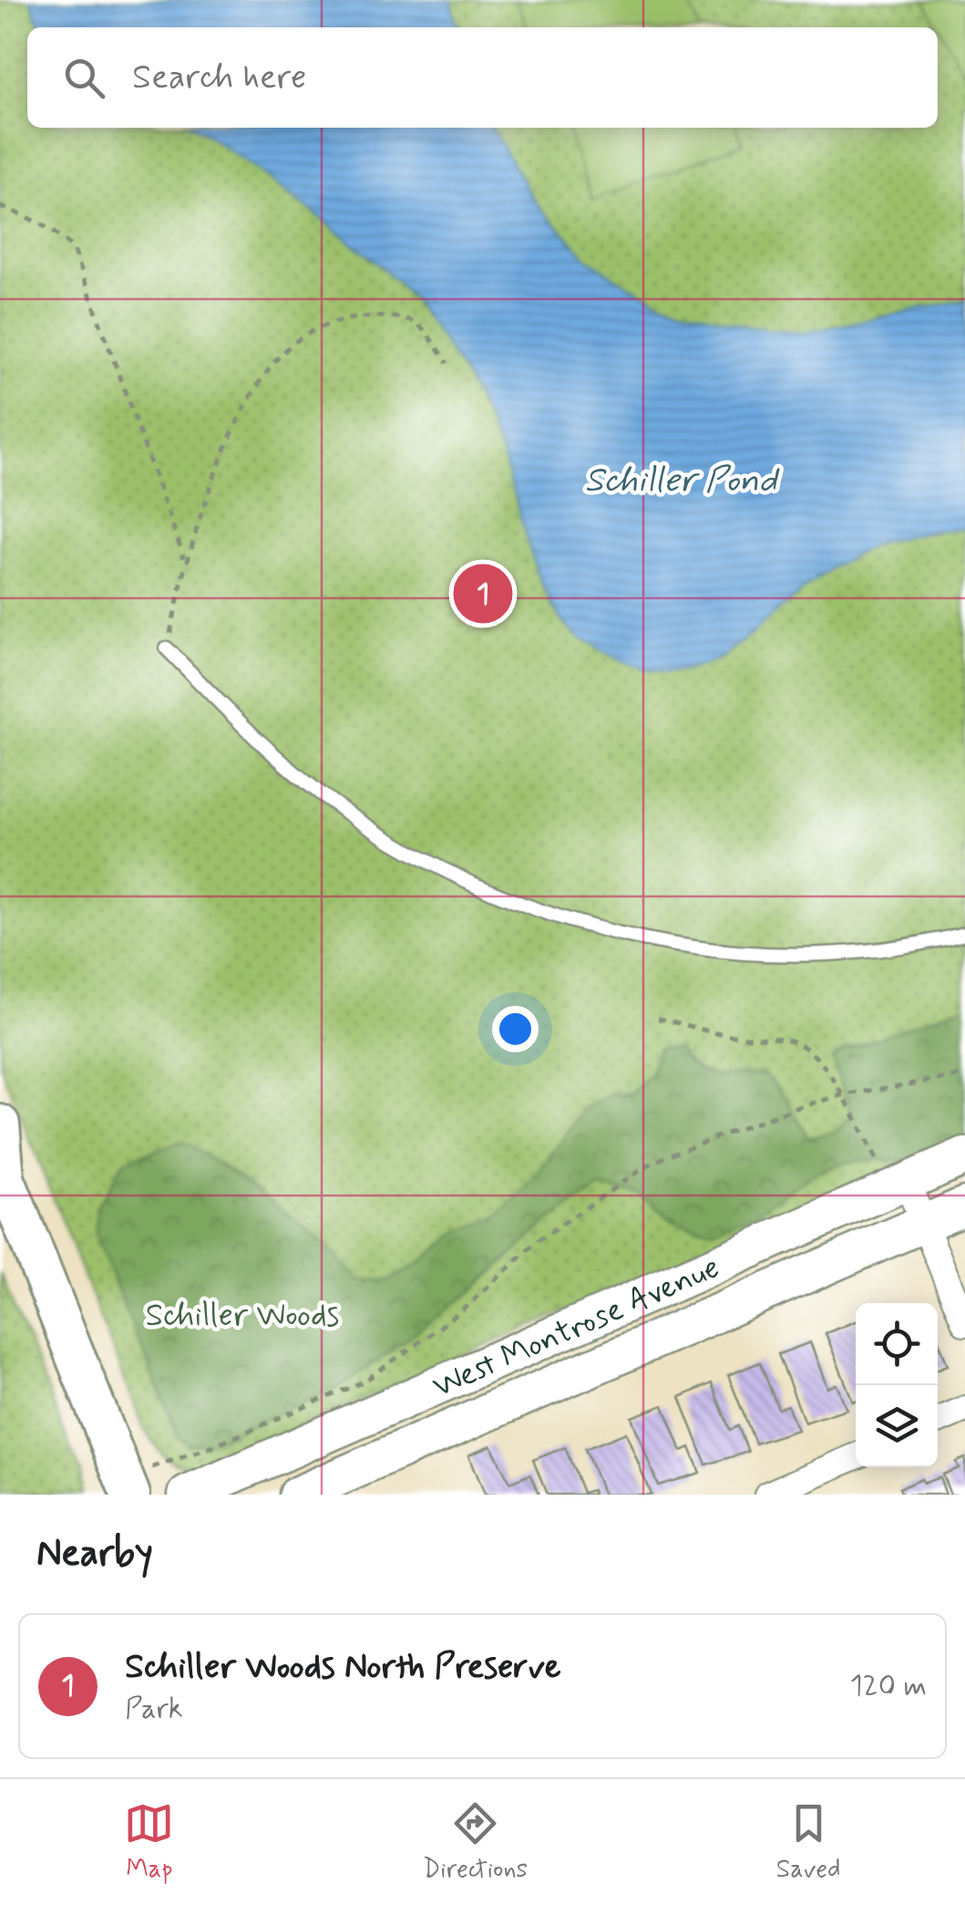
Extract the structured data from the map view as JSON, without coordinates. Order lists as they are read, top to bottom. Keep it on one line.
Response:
{"streets":{"main road":["West Montrose Avenue"]},"water":["Schiller Pond"],"parks":["Schiller Woods"],"page":{"search":"Search here","pins":"1","heading":"Nearby","list":[{"mark":"1","name":"Schiller Woods North Preserve","note":"Park","value":"120 m"}],"nav":["Map","Directions","Saved"]}}
